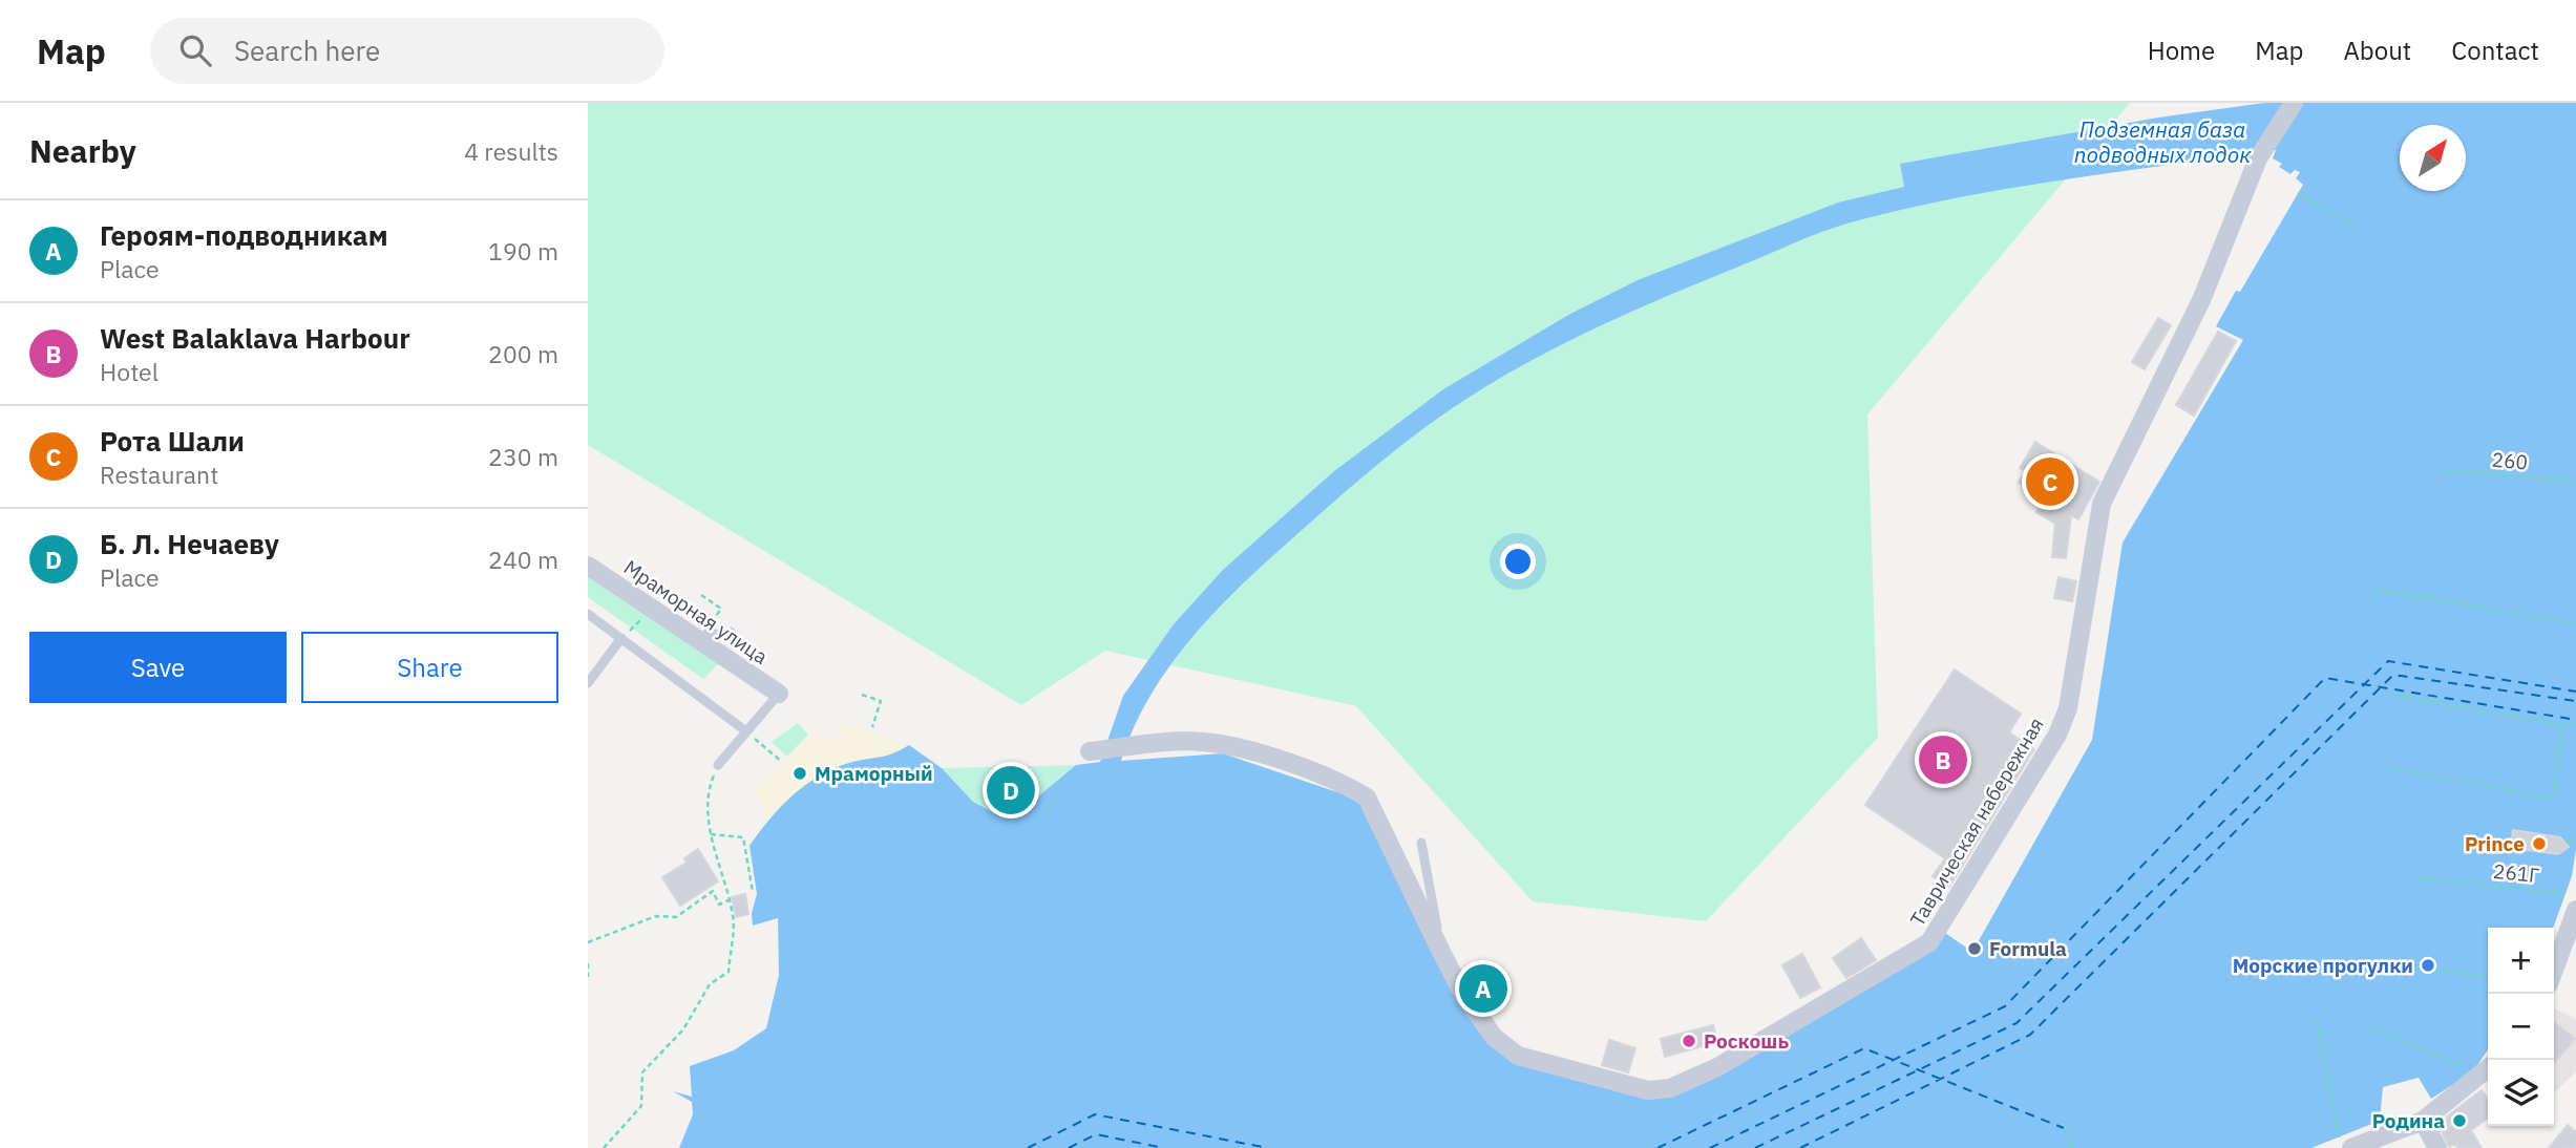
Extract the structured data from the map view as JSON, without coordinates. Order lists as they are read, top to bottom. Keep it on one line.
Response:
{"streets":{"street":["Мраморная улица","Таврическая набережная"],"path":["260","261Г"]},"water":["Подземная база подводных лодок"],"places":["Мраморный","Prince","Formula","Морские прогулки","Роскошь","Родина"],"north":"top right","page":{"header":"Map","search":"Search here","nav":["Home","Map","About","Contact"],"heading":["Nearby","4 results"],"list":[{"mark":"A","name":"Героям-подводникам","note":"Place","value":"190 m"},{"mark":"B","name":"West Balaklava Harbour","note":"Hotel","value":"200 m"},{"mark":"C","name":"Рота Шали","note":"Restaurant","value":"230 m"},{"mark":"D","name":"Б. Л. Нечаеву","note":"Place","value":"240 m"}],"pins":["C","B","D","A"],"buttons":["Save","Share"],"map_buttons":["+","−"]}}
